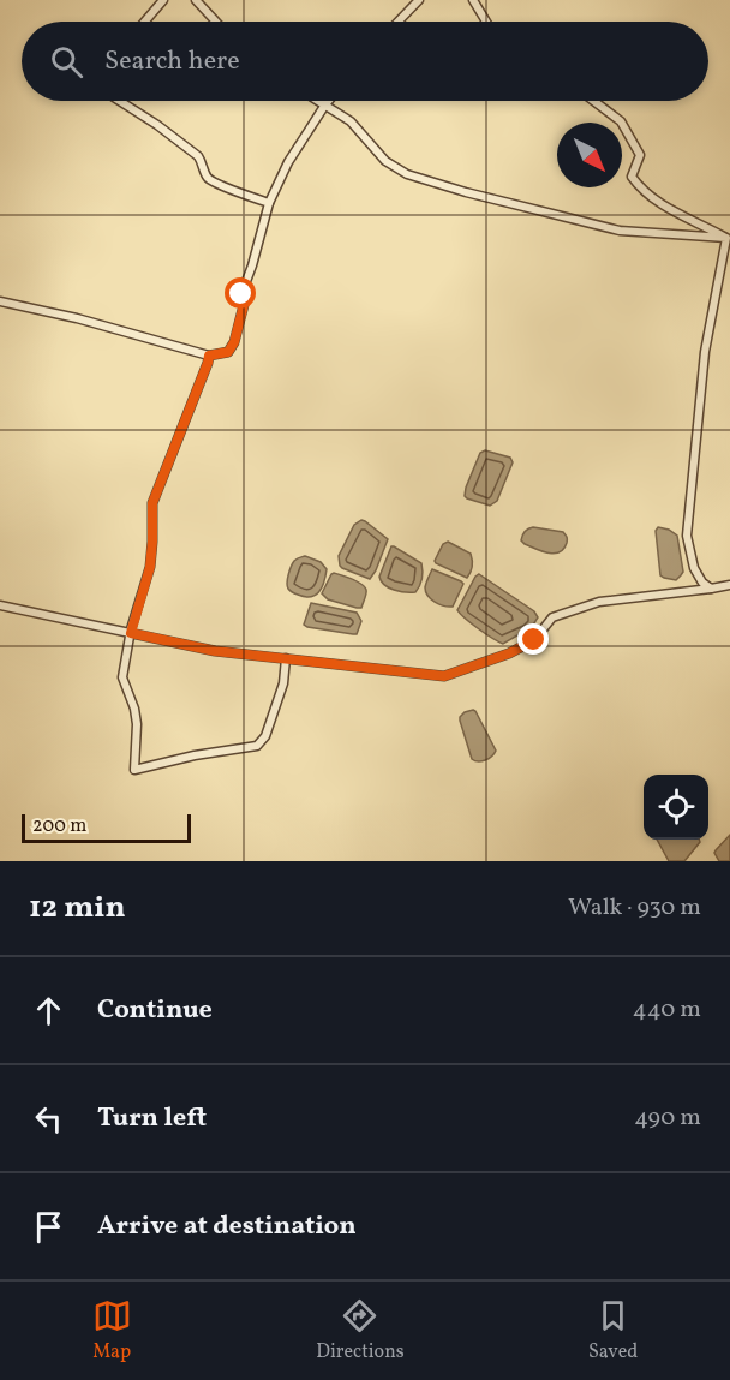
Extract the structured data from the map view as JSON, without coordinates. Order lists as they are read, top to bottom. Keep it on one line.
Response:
{"scale_bar":"200 m","north":"bottom right","page":{"search":"Search here","scale":"200 m","heading":["12 min","Walk · 930 m"],"list":[["Continue","440 m"],["Turn left","490 m"],"Arrive at destination"],"nav":["Map","Directions","Saved"]}}
